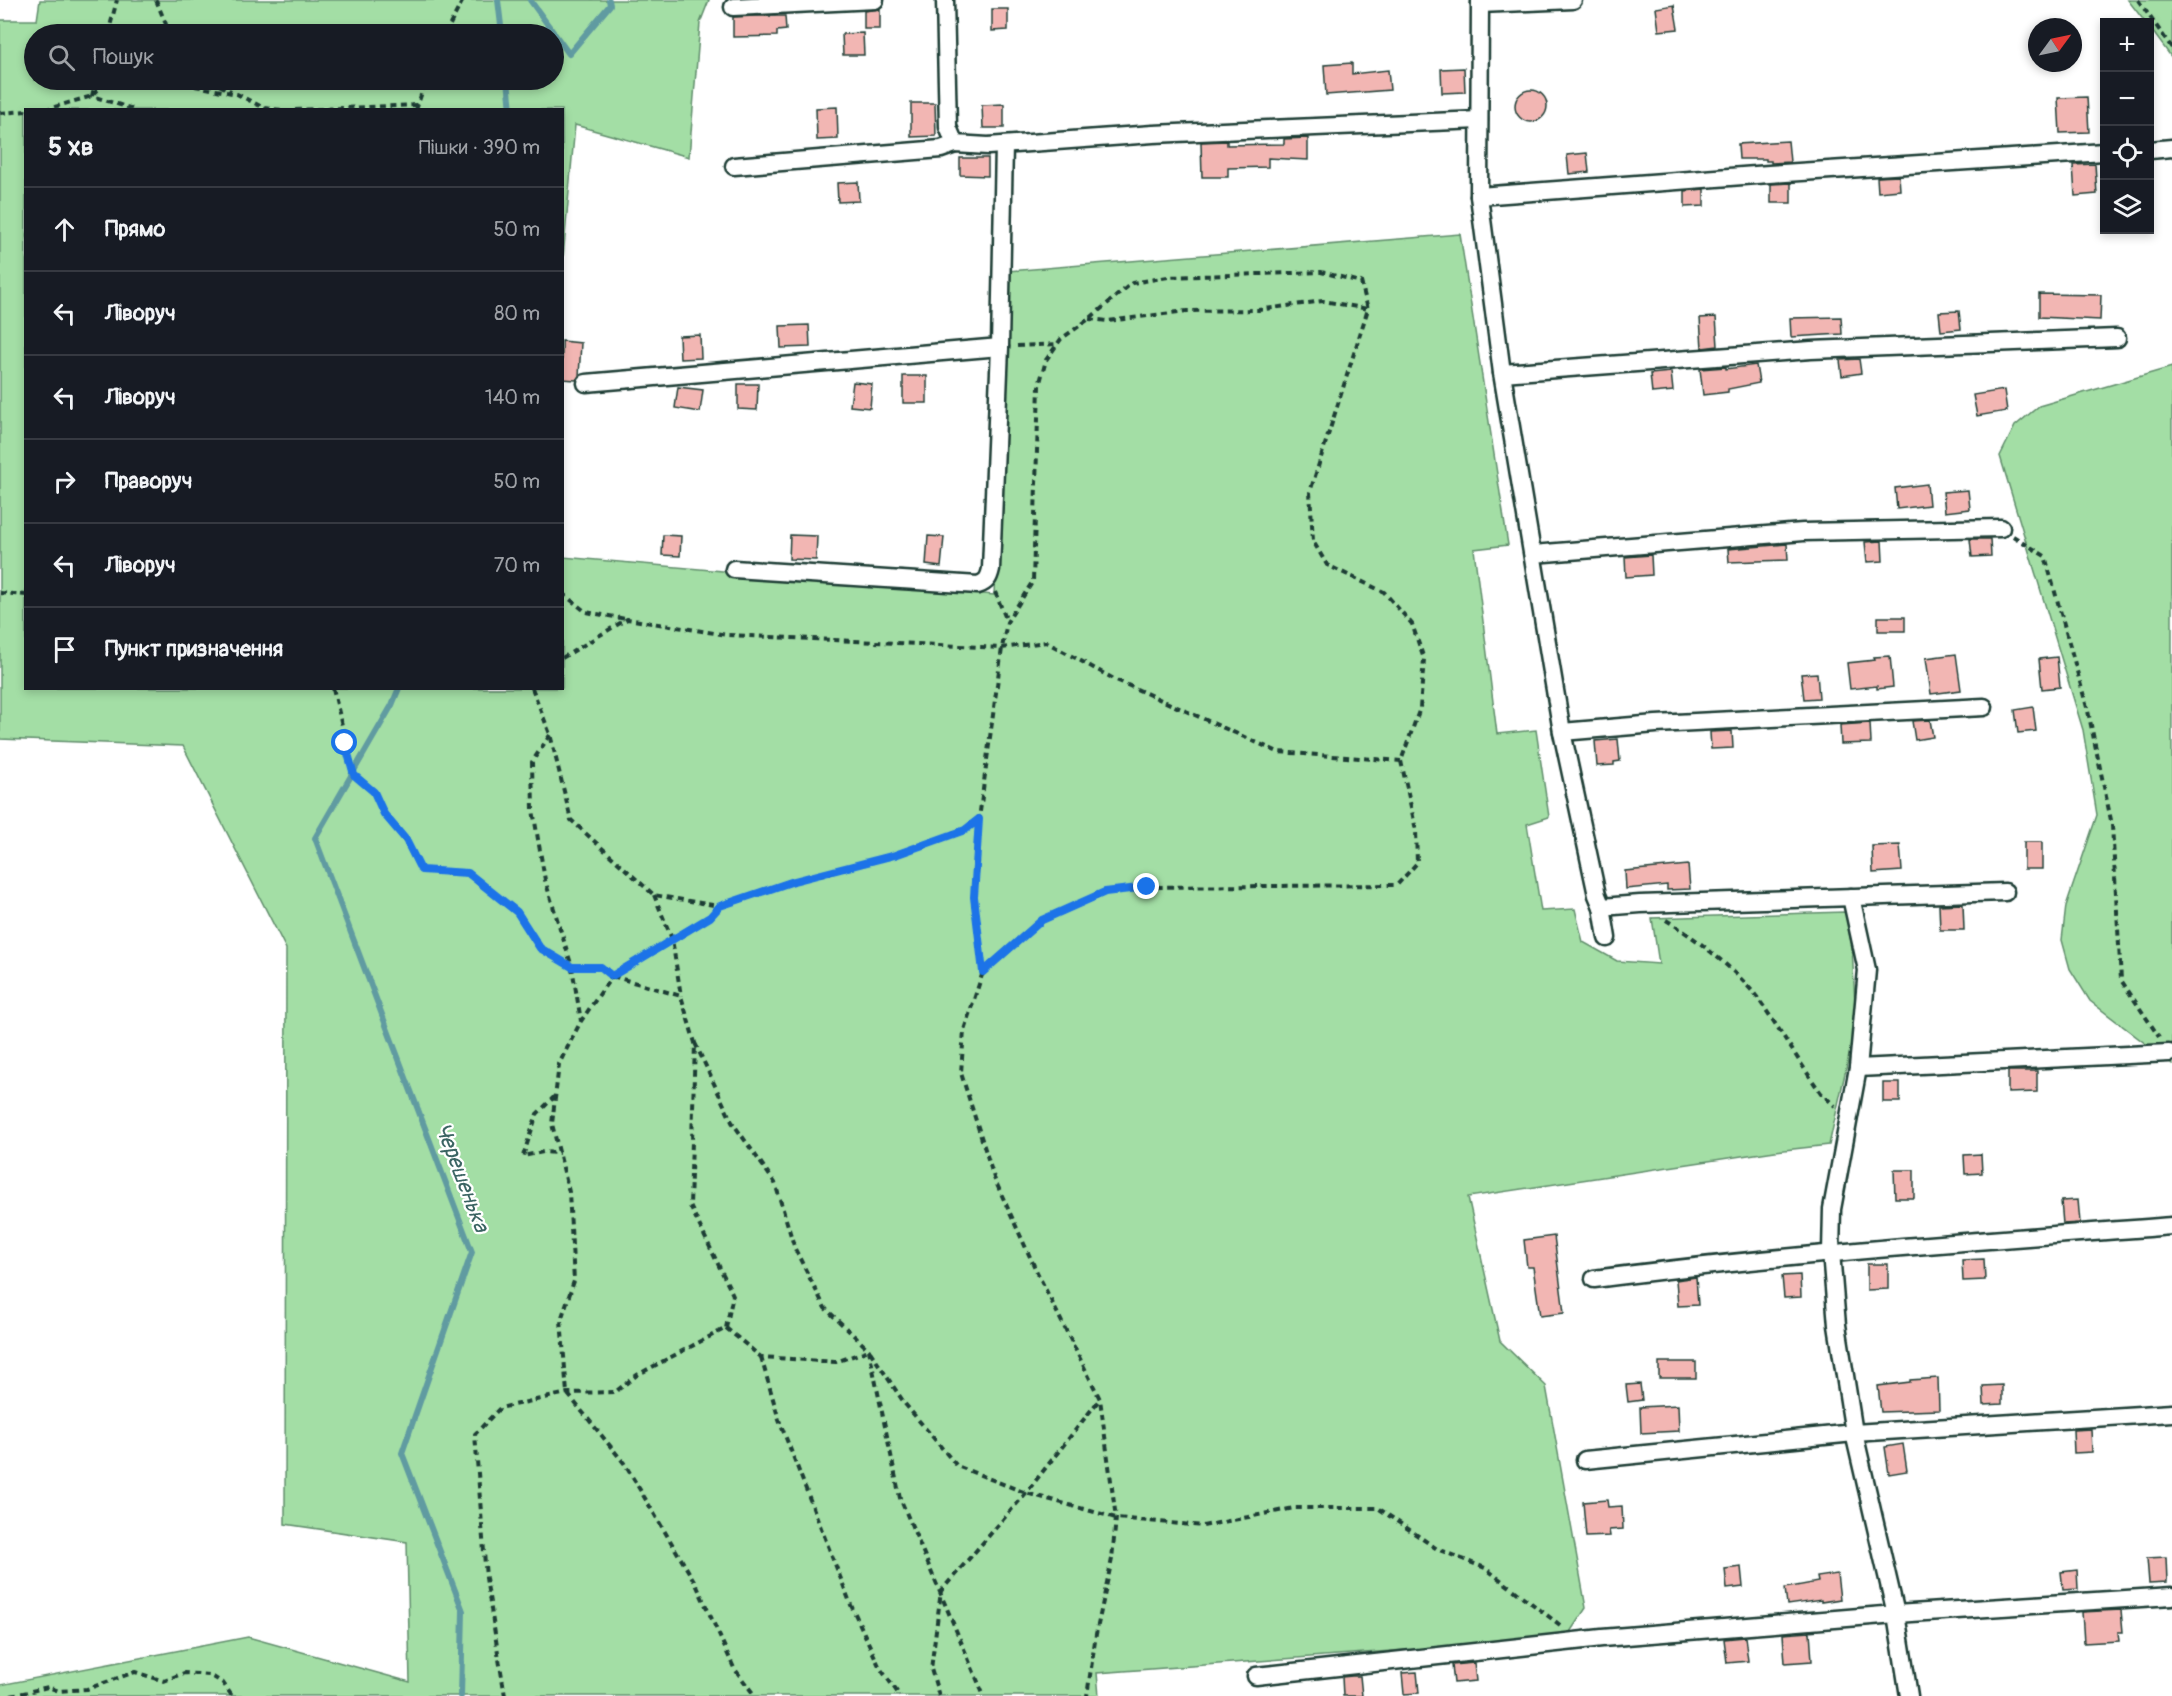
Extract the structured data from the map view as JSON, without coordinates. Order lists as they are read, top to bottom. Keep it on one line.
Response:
{"water":["Черешенька"],"north":"top right","page":{"map_buttons":["+","−"],"search":"Пошук","heading":["5 хв","Пішки · 390 m"],"list":[["Прямо","50 m"],["Ліворуч","80 m"],["Ліворуч","140 m"],["Праворуч","50 m"],["Ліворуч","70 m"],"Пункт призначення"]}}
